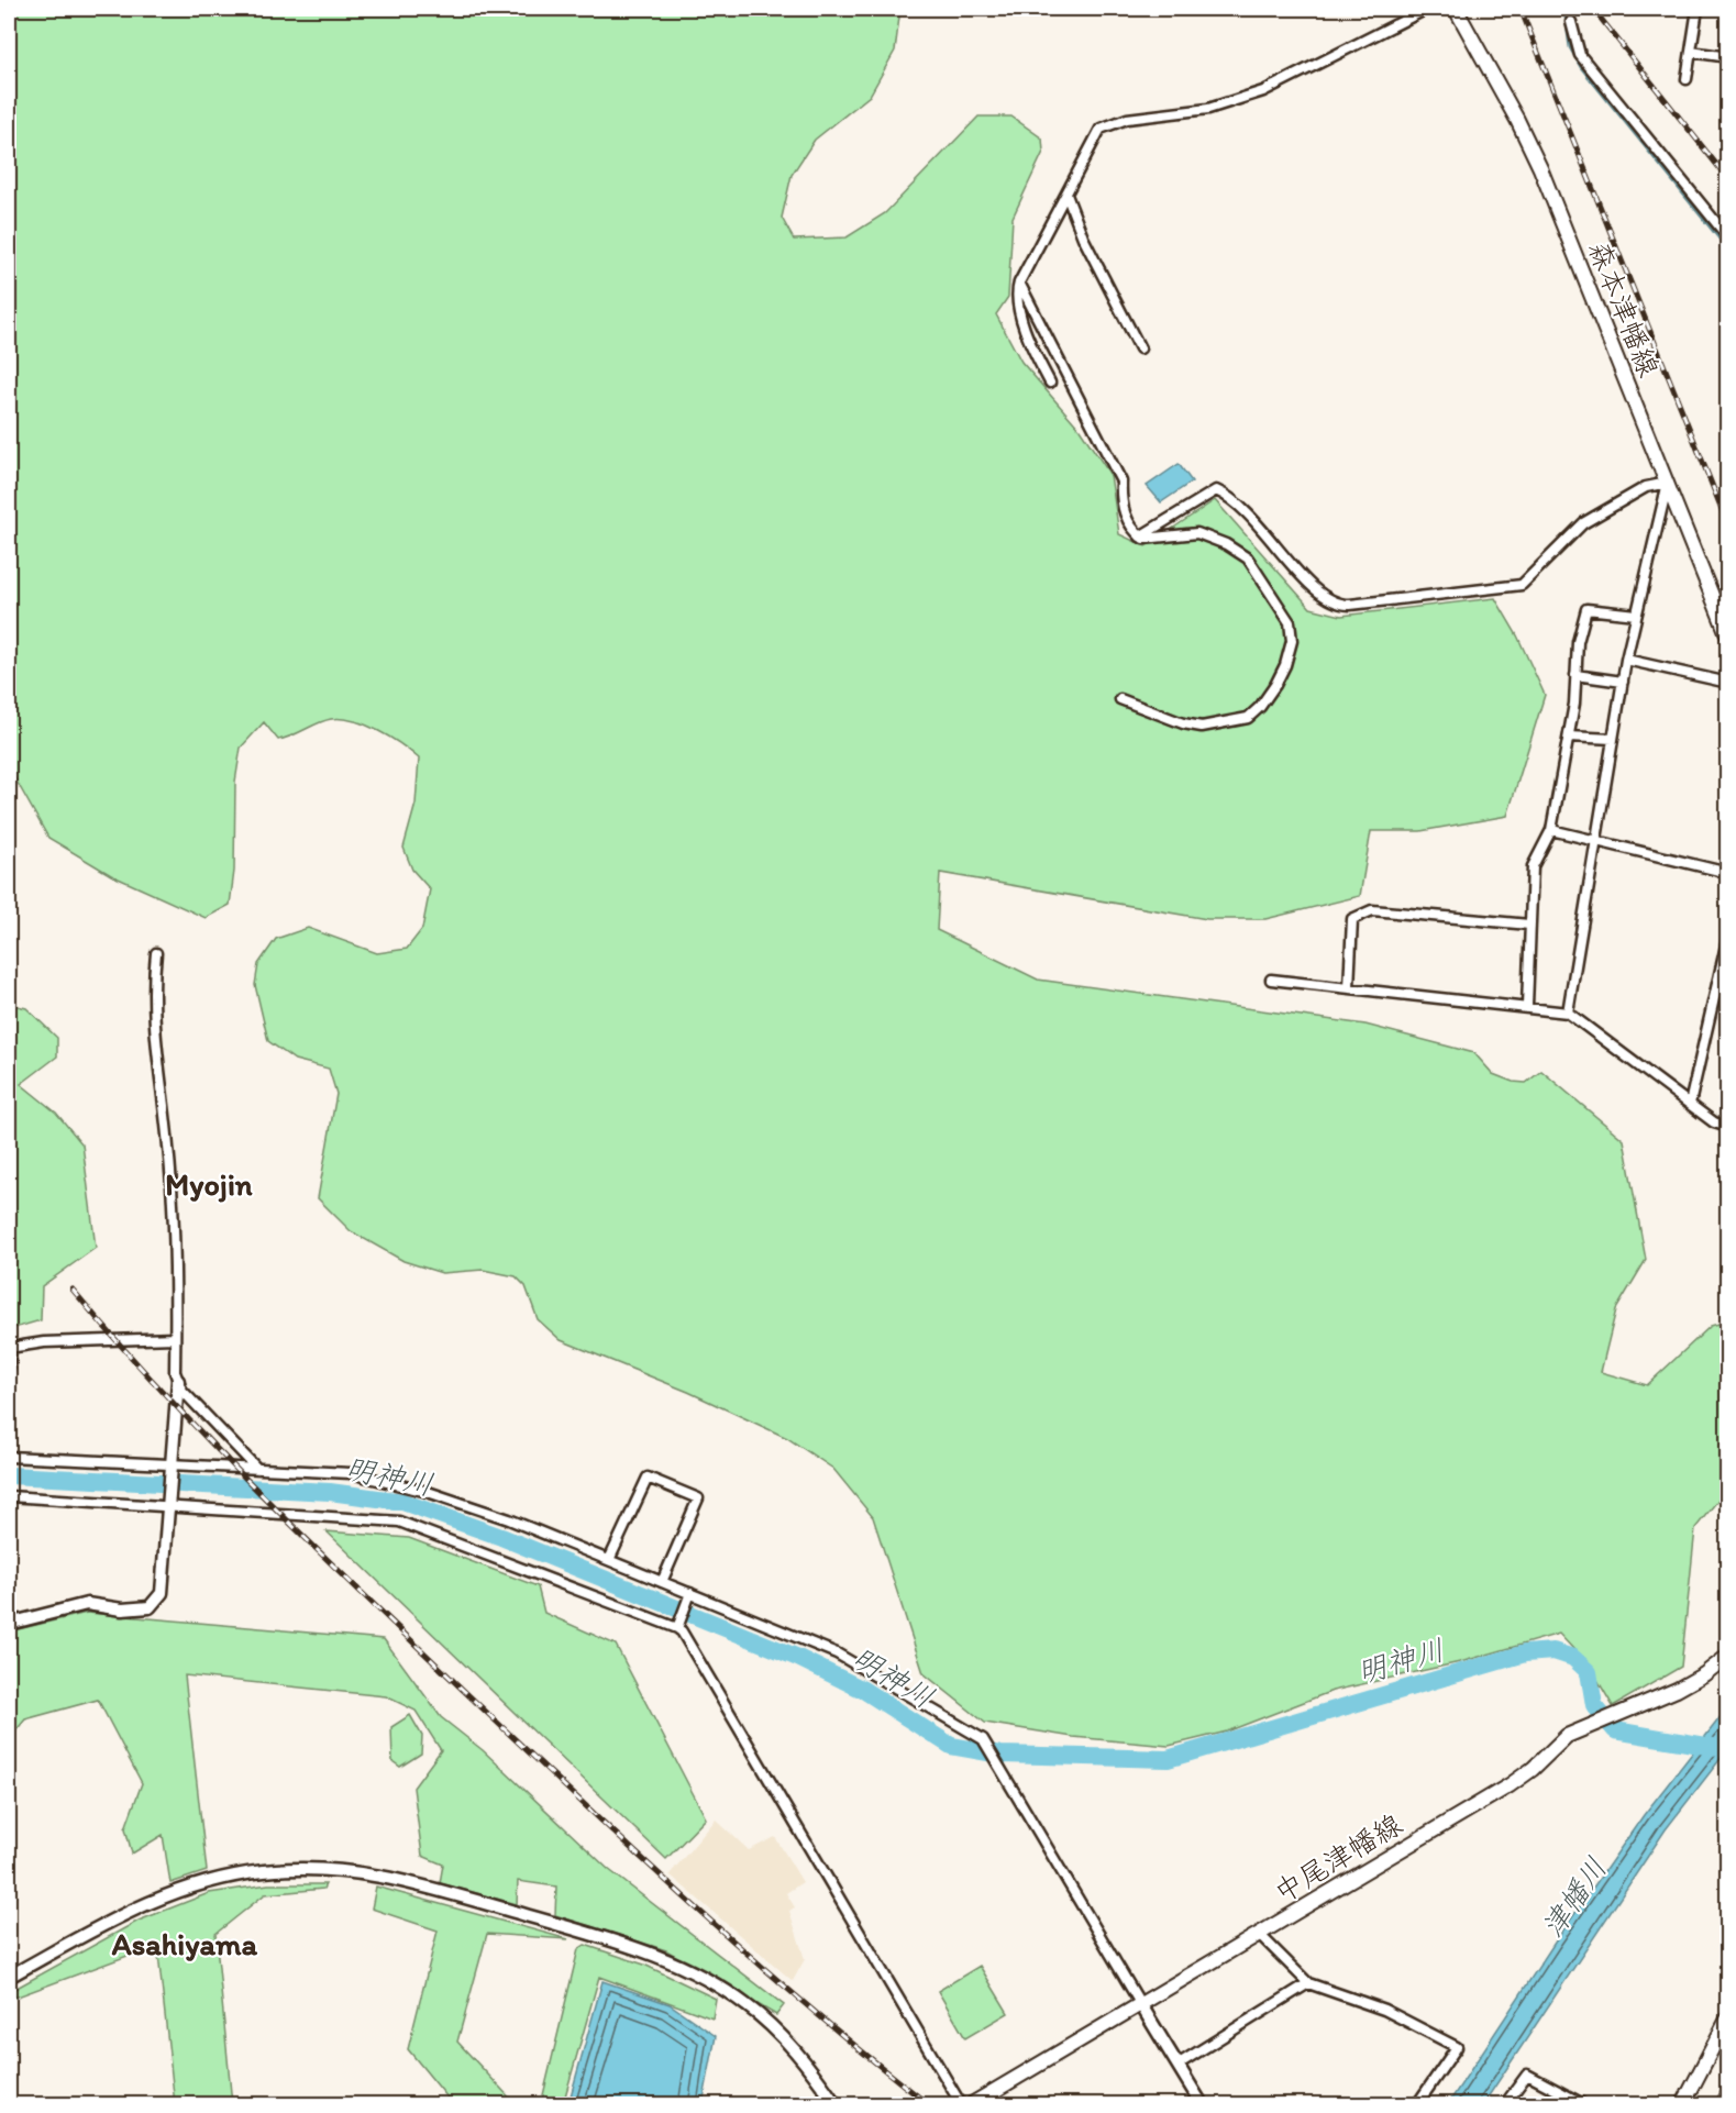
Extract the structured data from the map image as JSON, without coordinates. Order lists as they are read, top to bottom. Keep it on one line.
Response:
{"streets":{"main road":["森本津幡線","中尾津幡線"]},"districts":["Myojin","Asahiyama"],"water":["明神川","津幡川"]}
